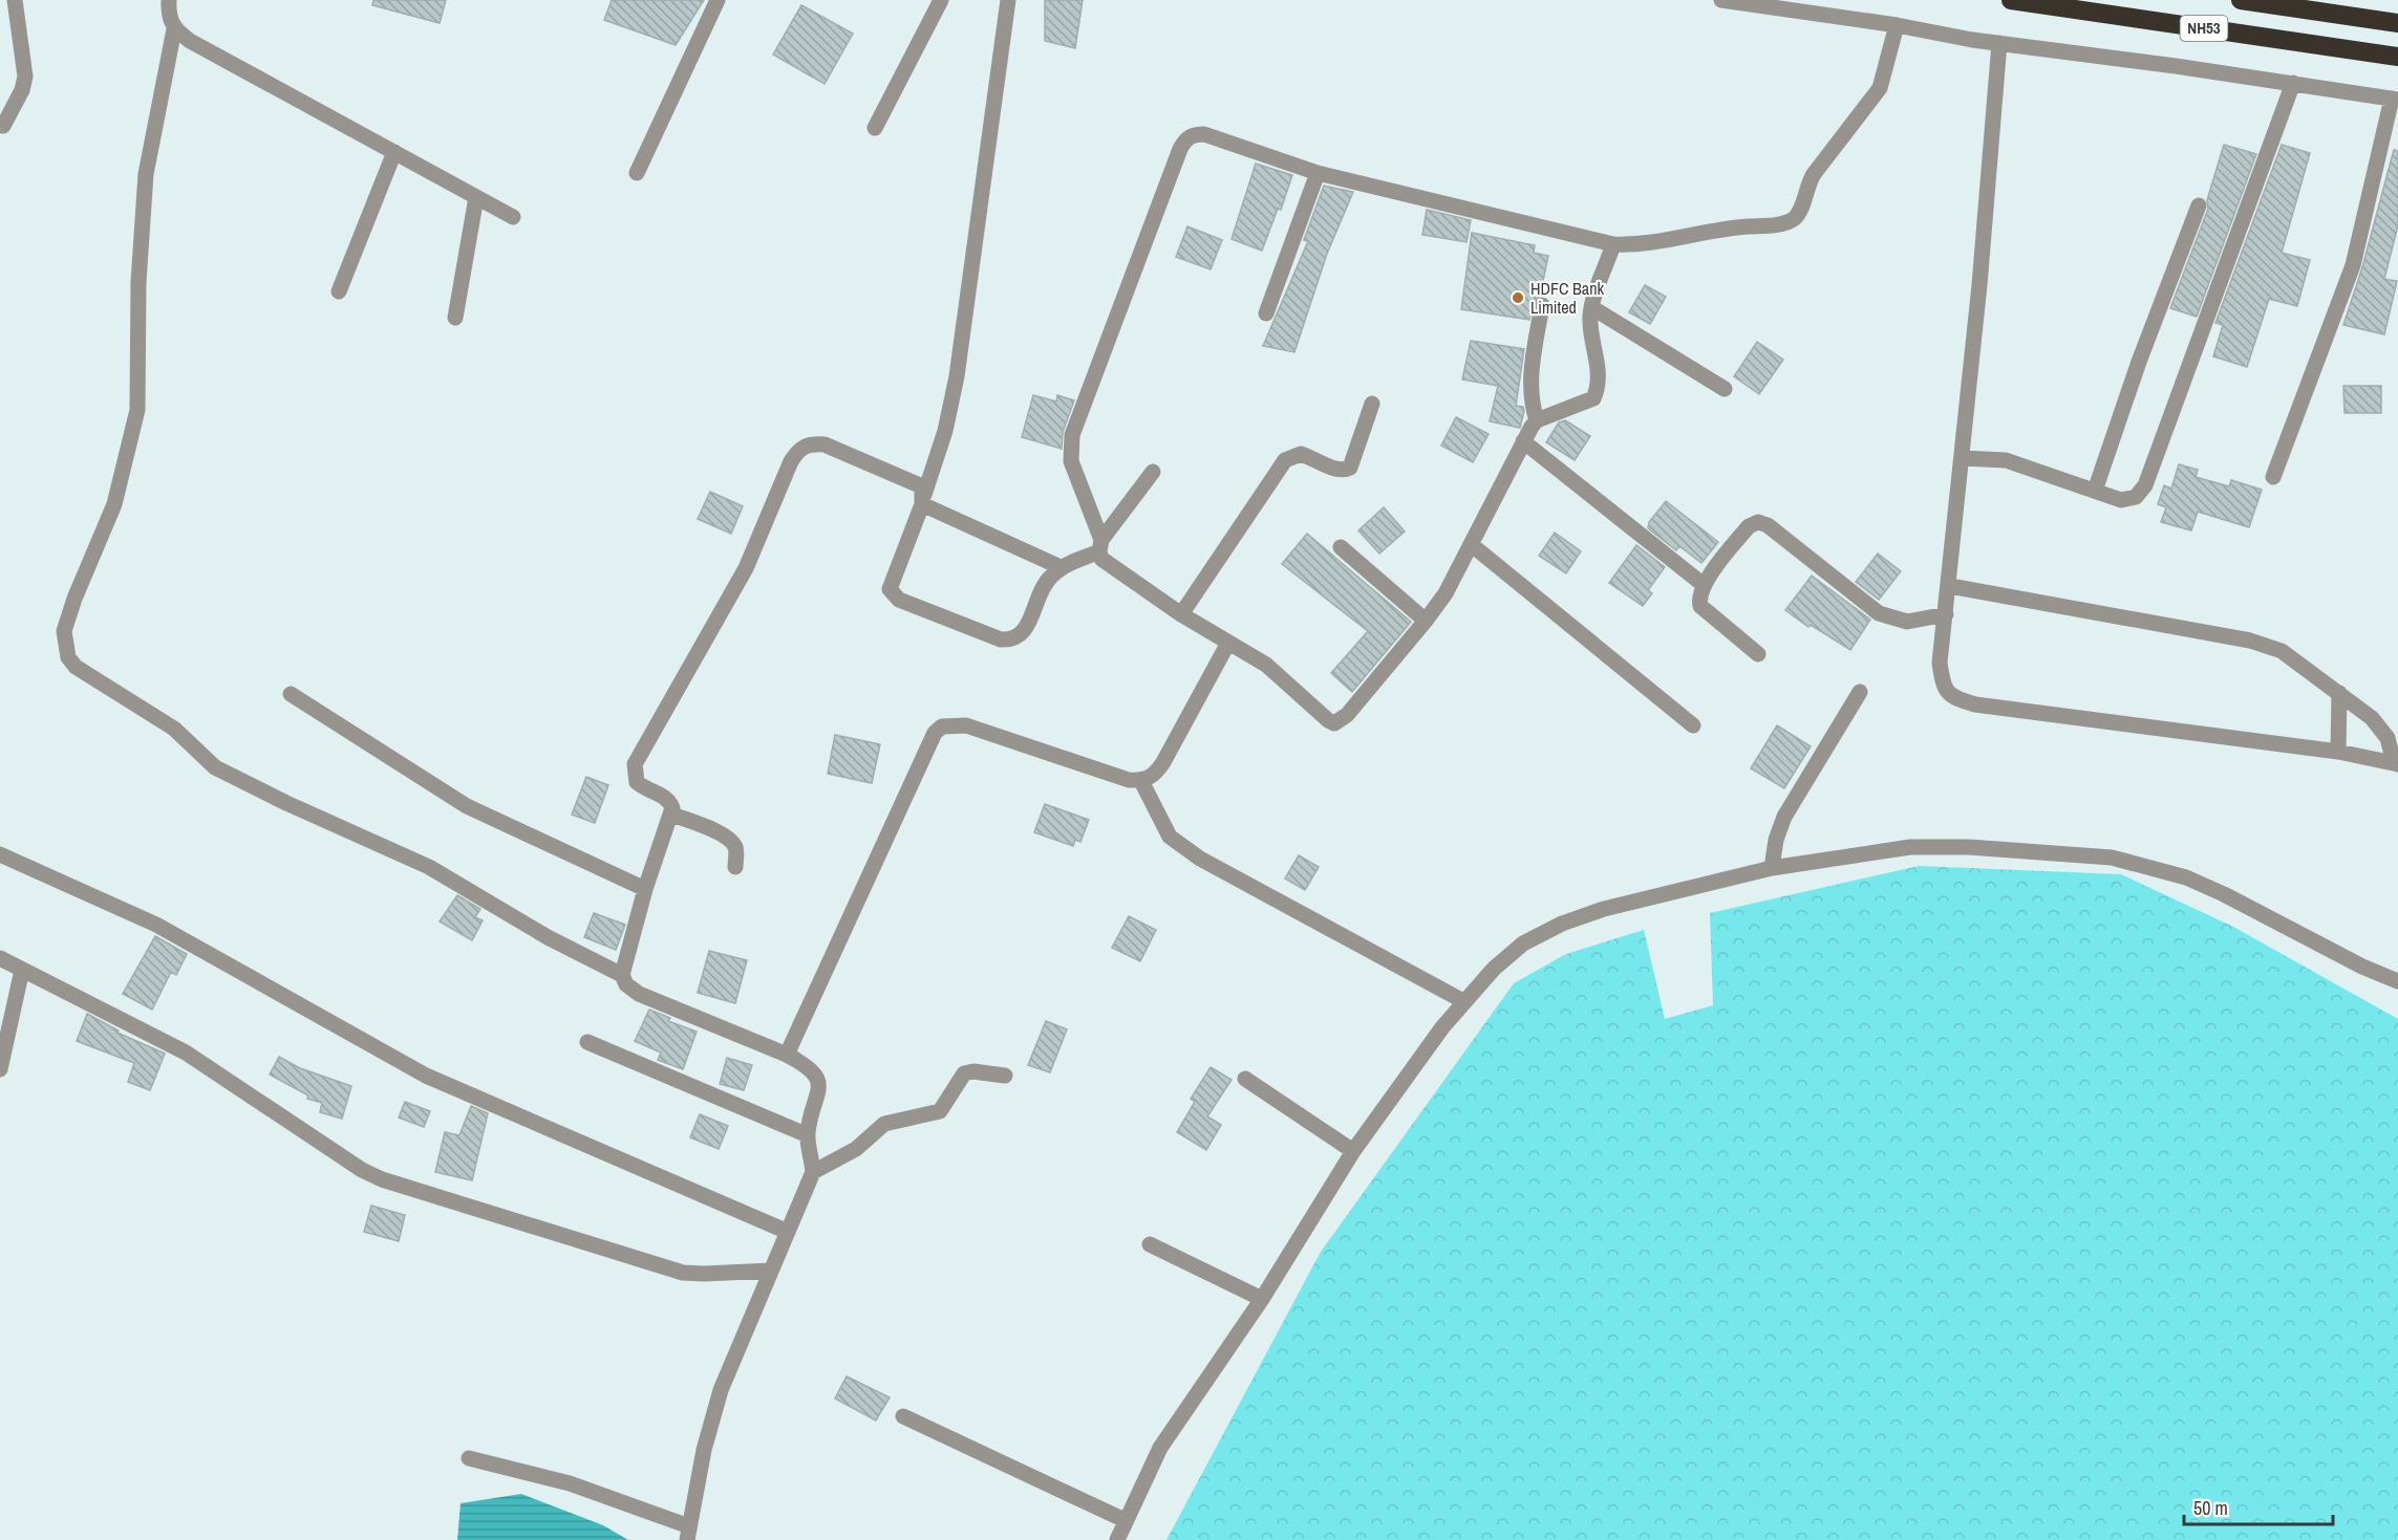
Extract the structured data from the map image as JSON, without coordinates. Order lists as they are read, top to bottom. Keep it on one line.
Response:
{"streets":{"highway":["NH53"]},"places":["HDFC Bank Limited"],"scale_bar":"50 m"}
